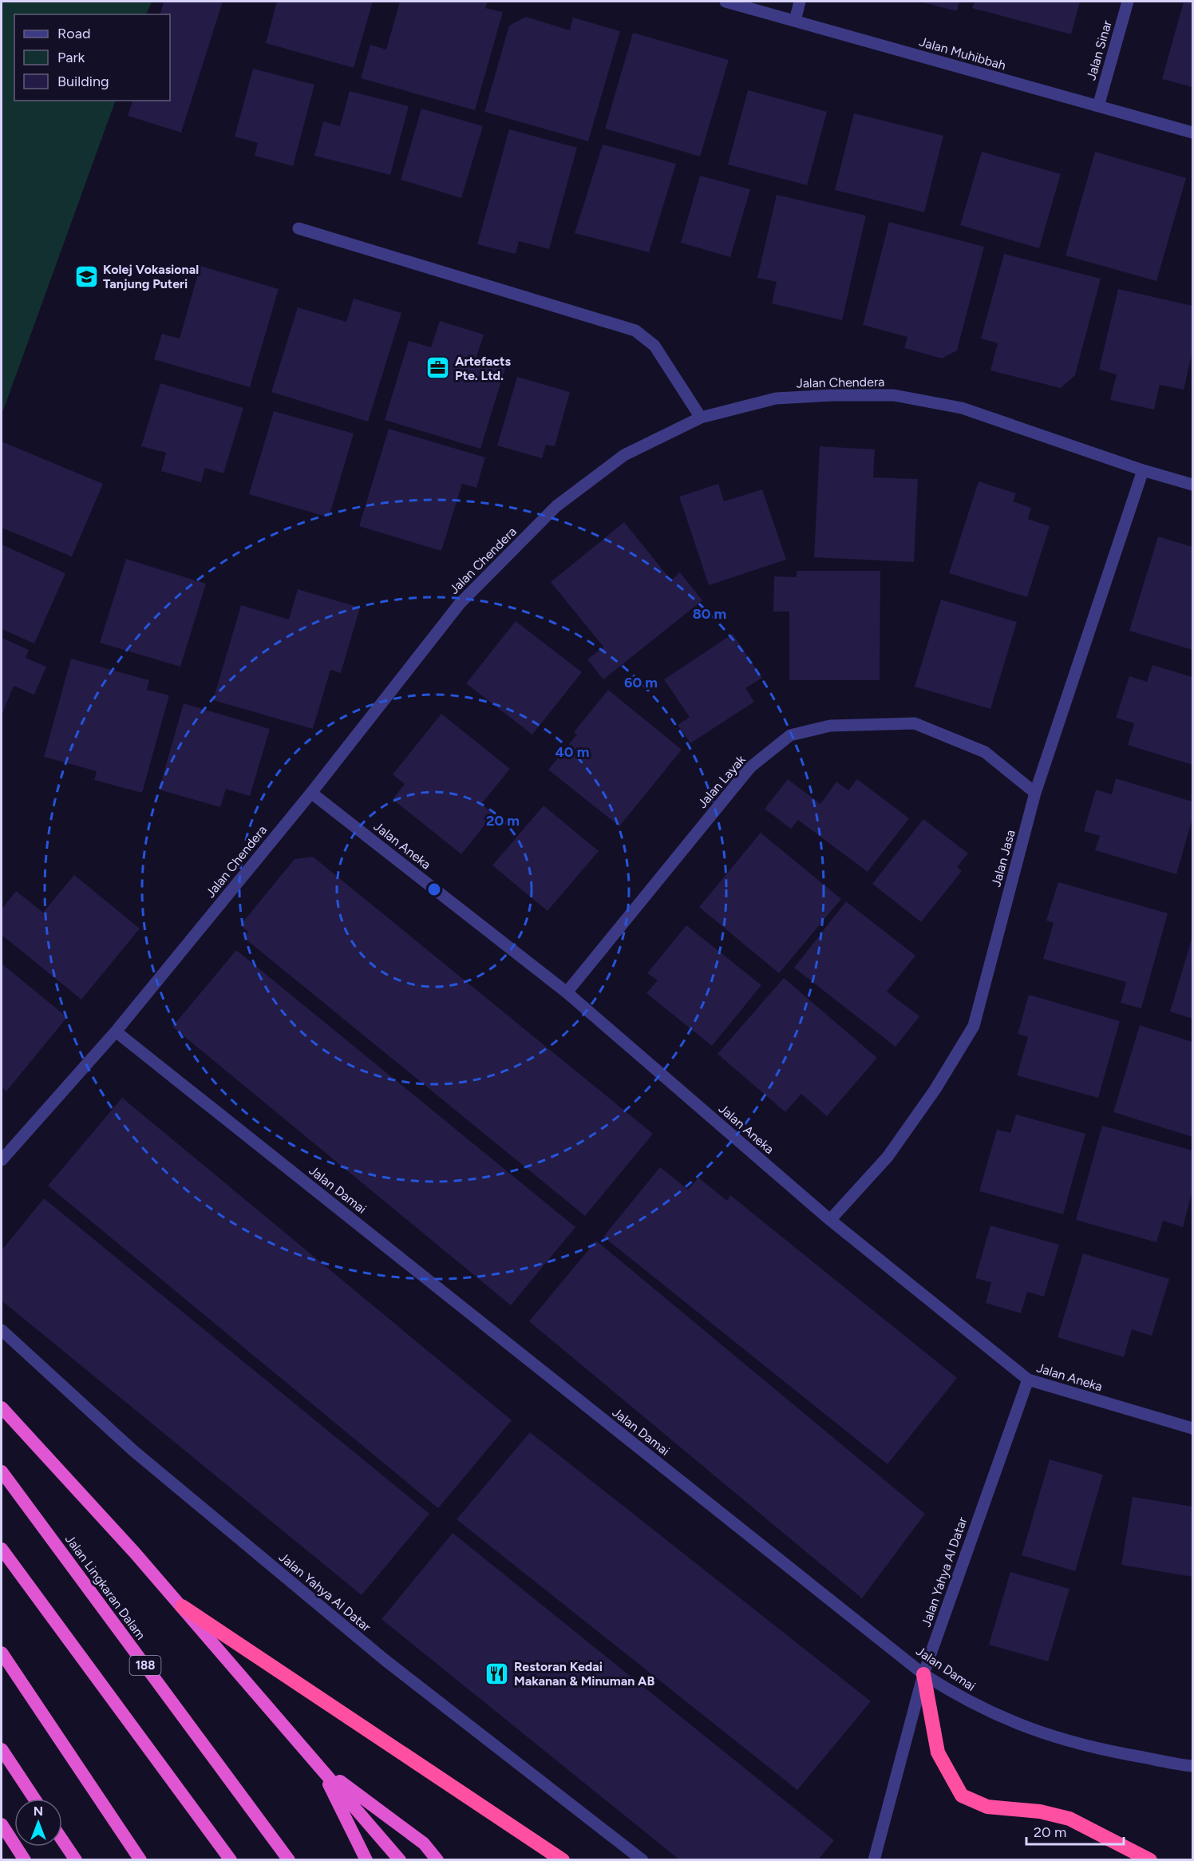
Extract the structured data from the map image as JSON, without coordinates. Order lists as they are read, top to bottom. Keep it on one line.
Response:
{"streets":{"highway":["Jalan Lingkaran Dalam","188"],"street":["Jalan Sinar","Jalan Muhibbah","Jalan Chendera","Jalan Layak","Jalan Aneka","Jalan Jasa","Jalan Damai","Jalan Yahya Al Datar"]},"crossings":[["Jalan Sinar","Jalan Muhibbah"],["Jalan Chendera","Jalan Aneka"],["Jalan Chendera","Jalan Jasa"],["Jalan Chendera","Jalan Damai"],["Jalan Layak","Jalan Aneka"],["Jalan Layak","Jalan Jasa"],["Jalan Aneka","Jalan Jasa"],["Jalan Aneka","Jalan Yahya Al Datar"],["Jalan Damai","Jalan Yahya Al Datar"]],"places":{"school or university":["Kolej Vokasional Tanjung Puteri"],"office":["Artefacts Pte. Ltd."],"restaurant":["Restoran Kedai Makanan & Minuman AB"]},"legend":["Road","Park","Building"],"scale_bar":"20 m","north":"top","rings":["80 m","60 m","40 m","20 m"]}
